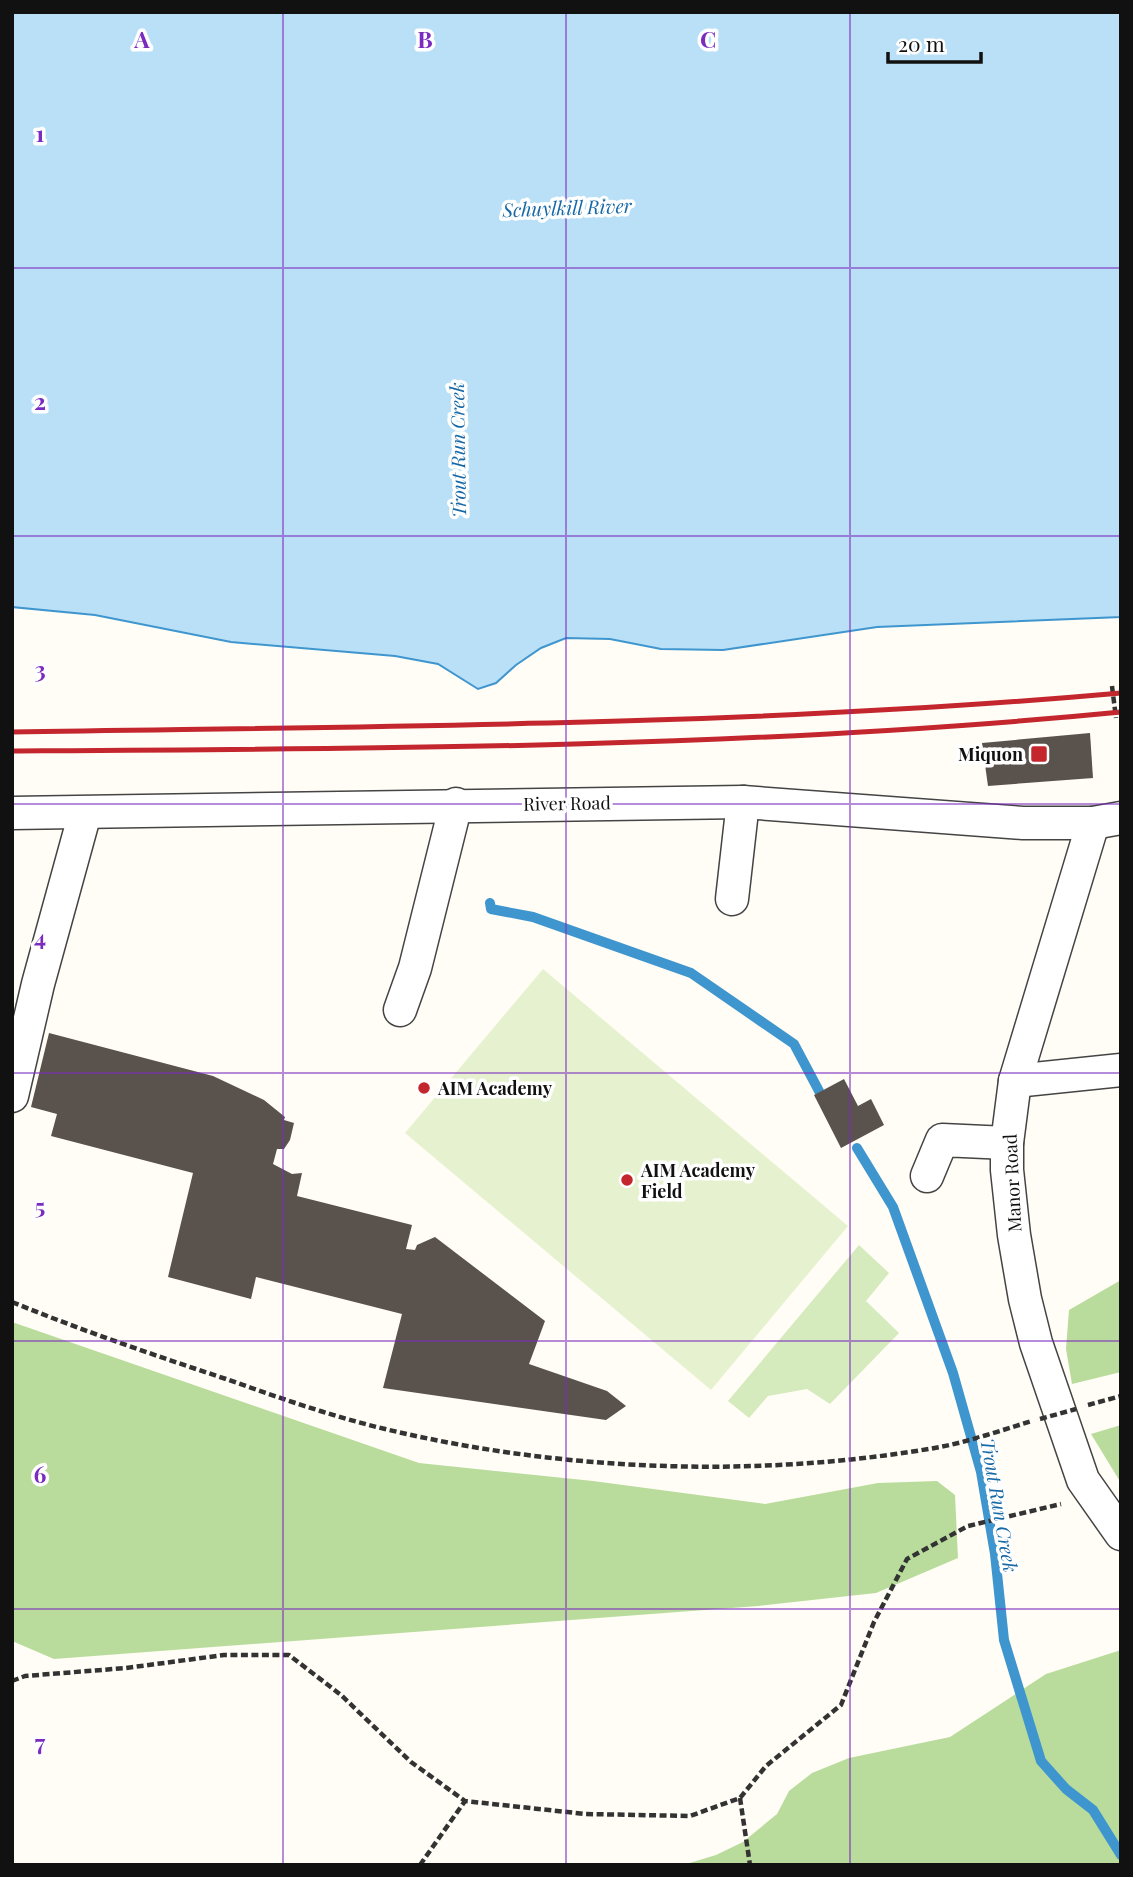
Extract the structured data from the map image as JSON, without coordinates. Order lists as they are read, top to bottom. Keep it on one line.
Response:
{"streets":{"street":["River Road","Manor Road"]},"crossings":[["River Road","Manor Road"]],"water":["Schuylkill River","Trout Run Creek"],"places":{"transit":["Miquon"],"other":["AIM Academy","AIM Academy Field"]},"scale_bar":"20 m","grid":{"columns":["A","B","C"],"rows":["1","2","3","4","5","6","7"]}}
